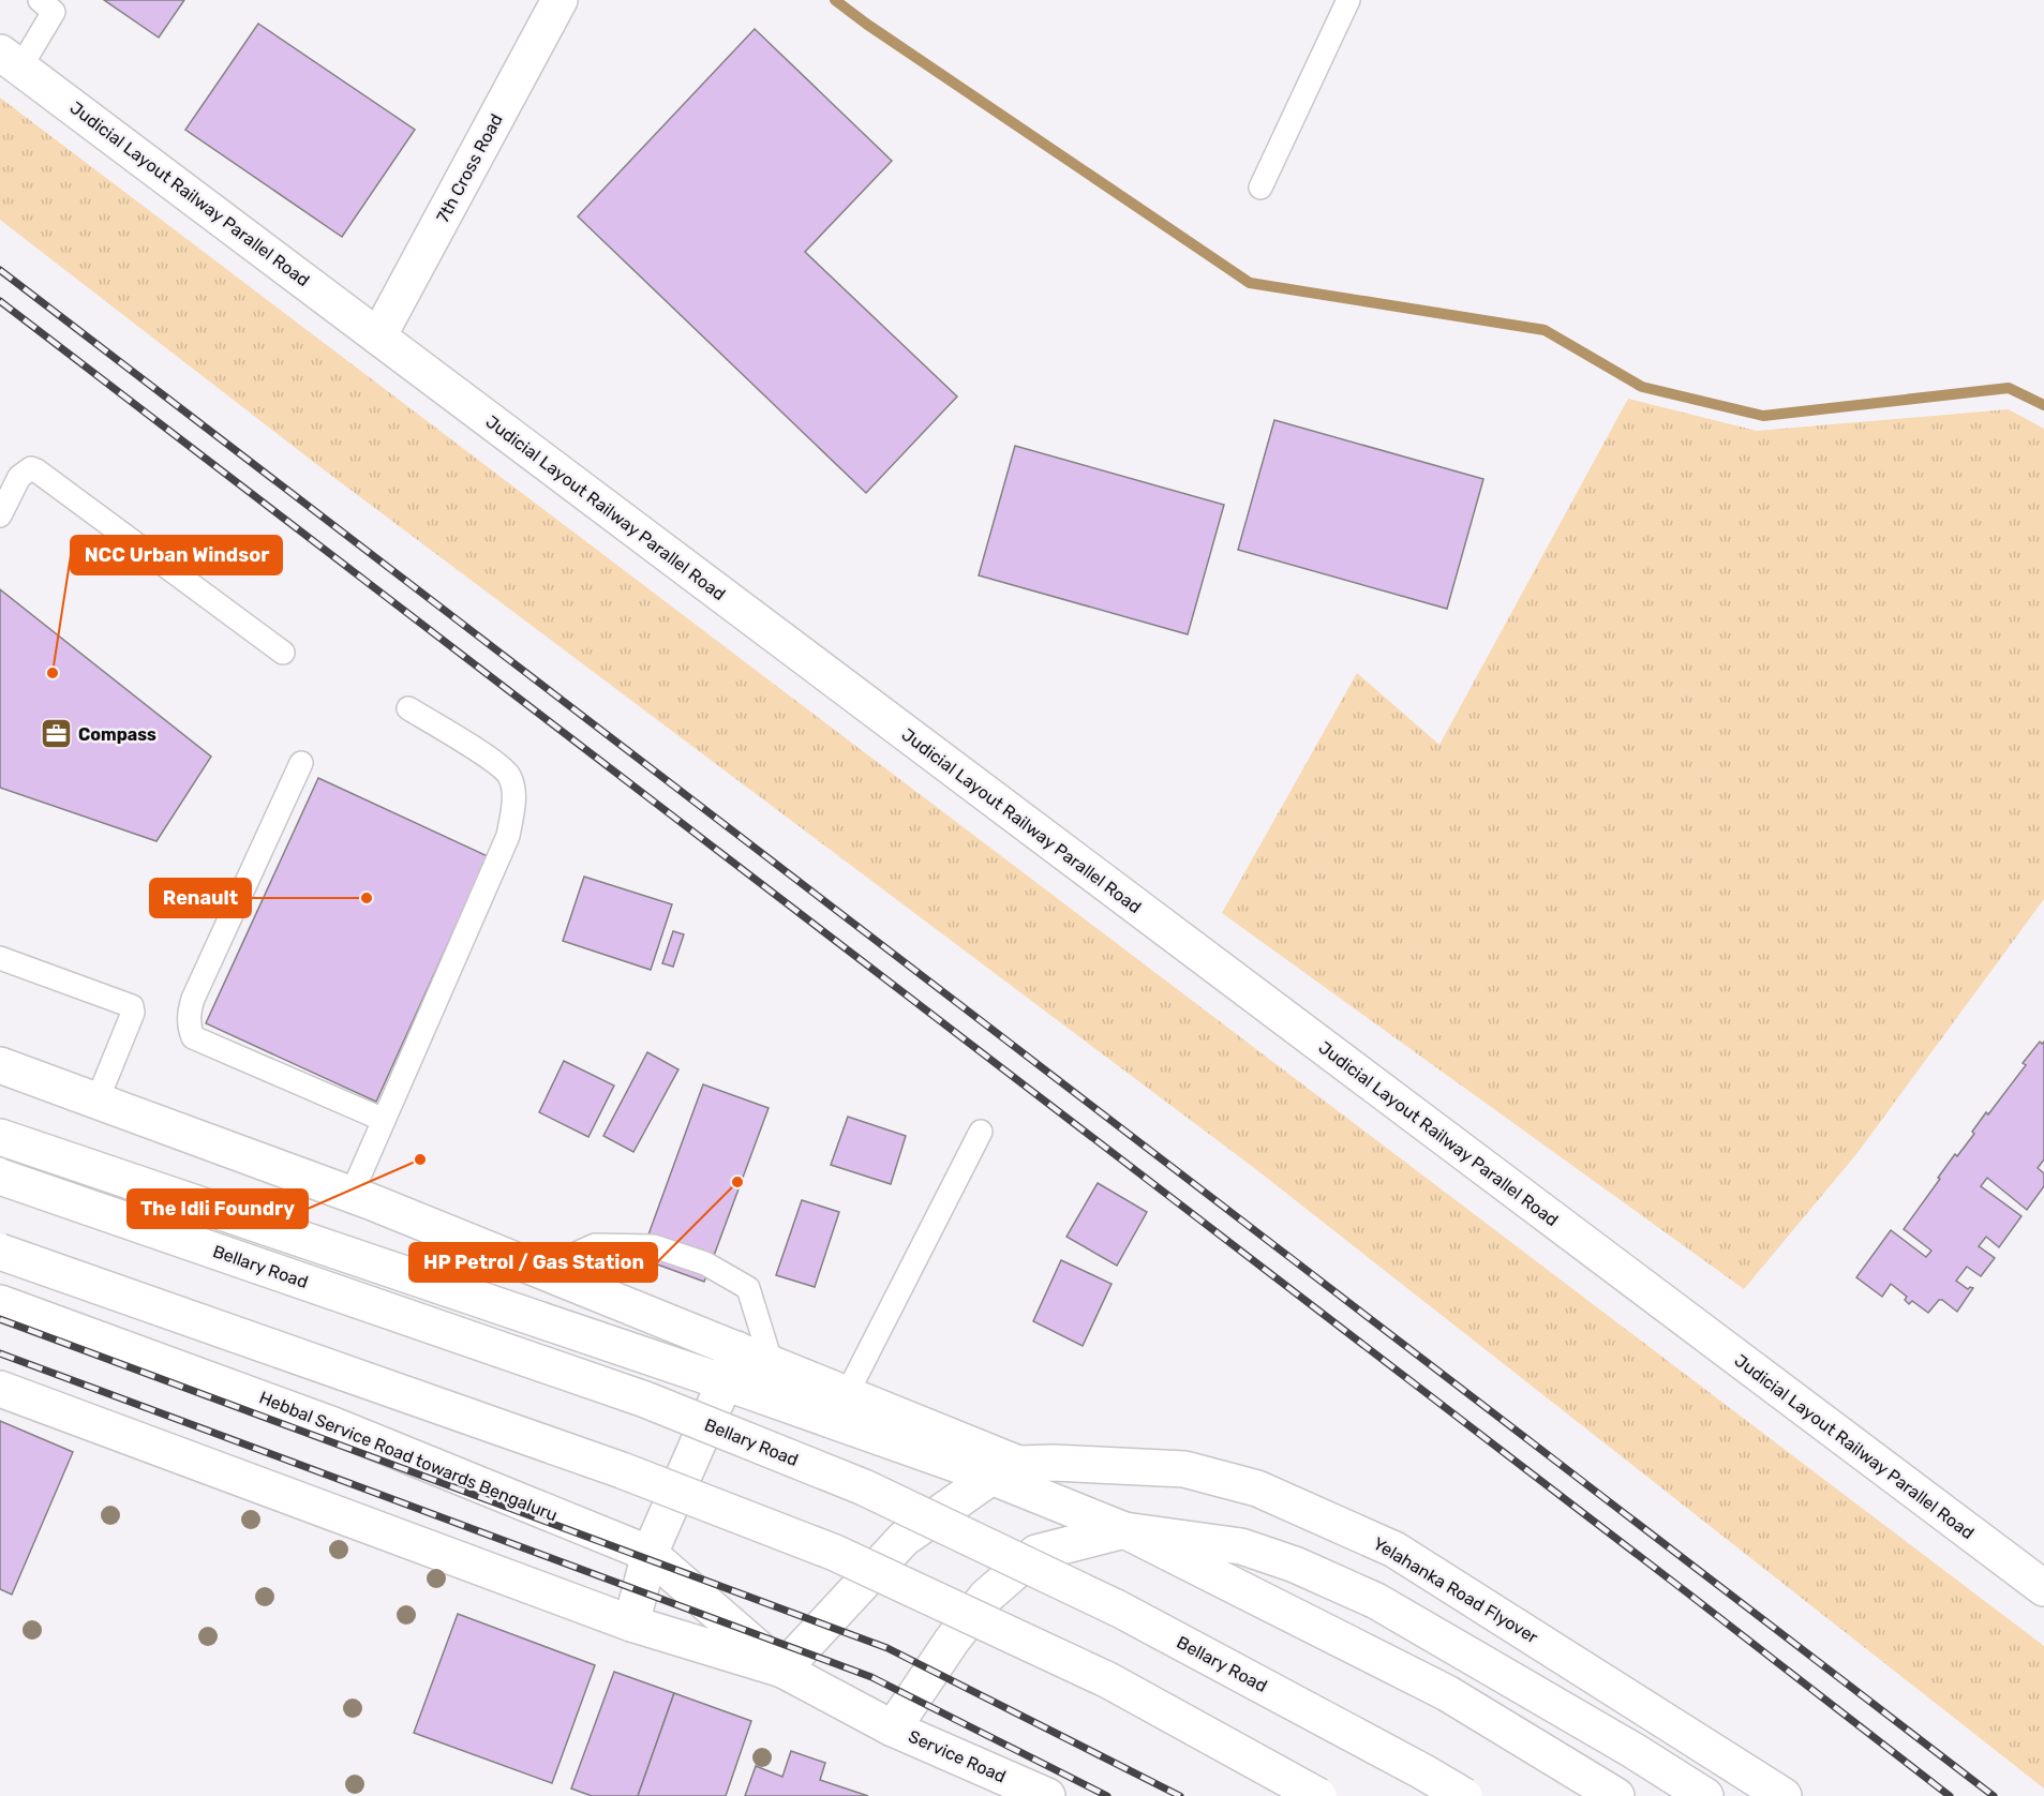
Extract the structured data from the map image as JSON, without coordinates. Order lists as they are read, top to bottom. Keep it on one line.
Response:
{"streets":{"main road":["7th Cross Road","Judicial Layout Railway Parallel Road","Bellary Road","Hebbal Service Road towards Bengaluru","Yelahanka Road Flyover","Service Road"]},"crossings":[["7th Cross Road","Judicial Layout Railway Parallel Road"]],"places":{"other":["NCC Urban Windsor","Renault","The Idli Foundry","HP Petrol / Gas Station"],"office":["Compass"]}}
